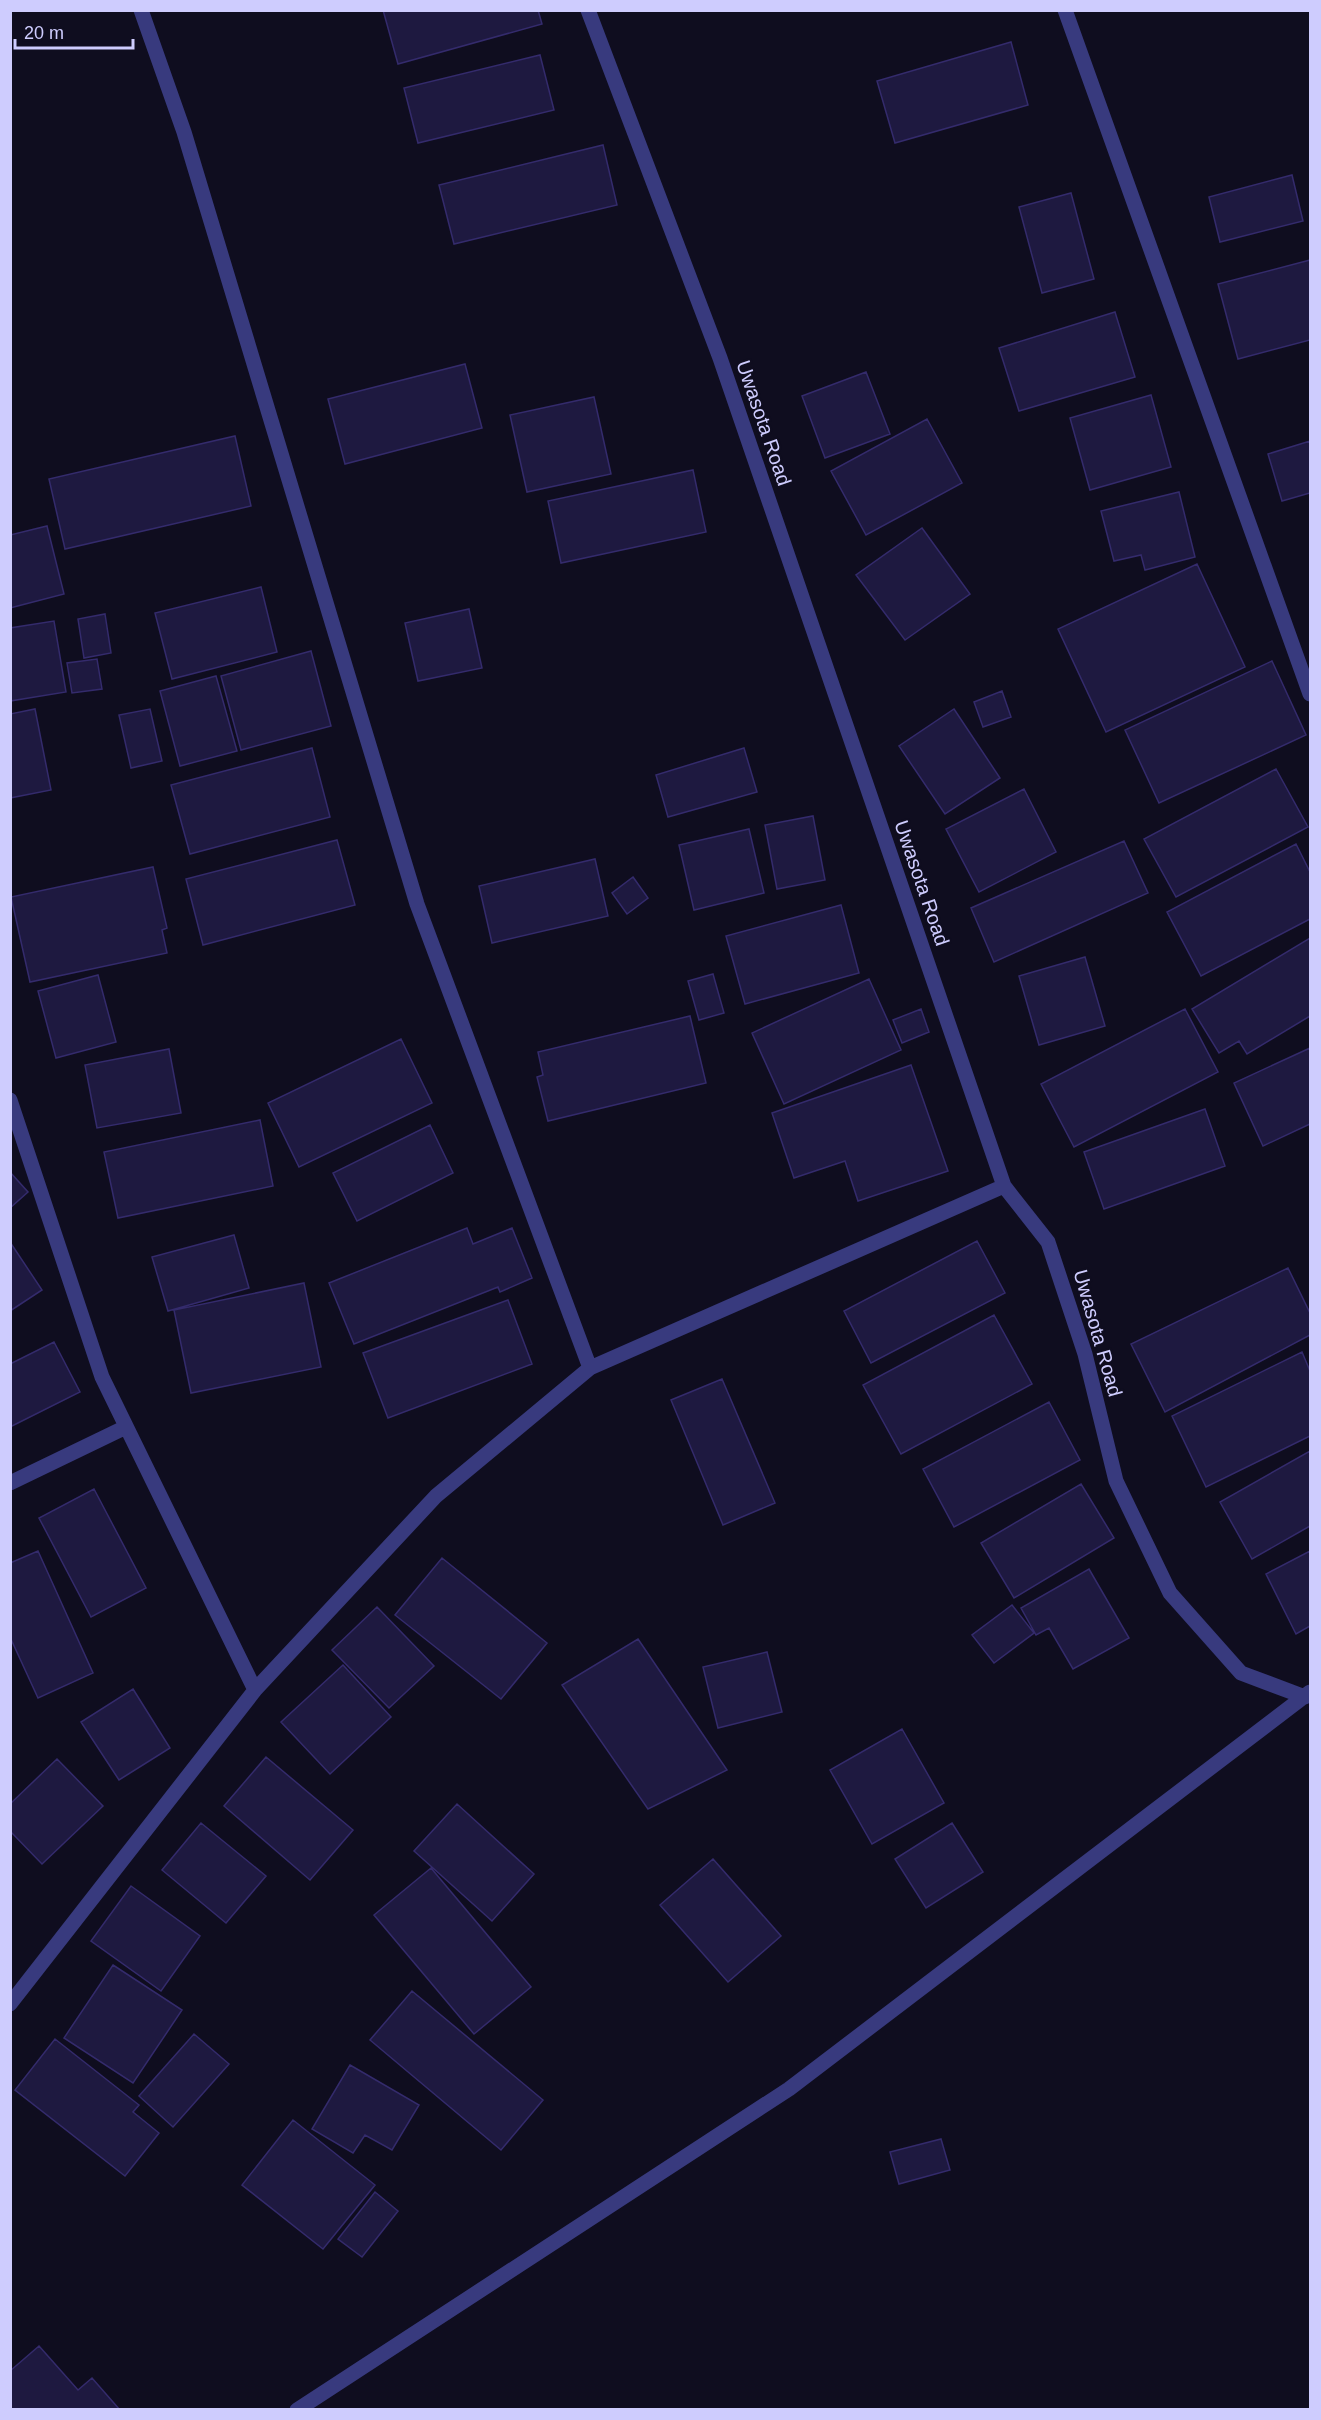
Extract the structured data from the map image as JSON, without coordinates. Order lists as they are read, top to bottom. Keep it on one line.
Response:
{"streets":{"street":["Uwasota Road"]},"scale_bar":"20 m"}
